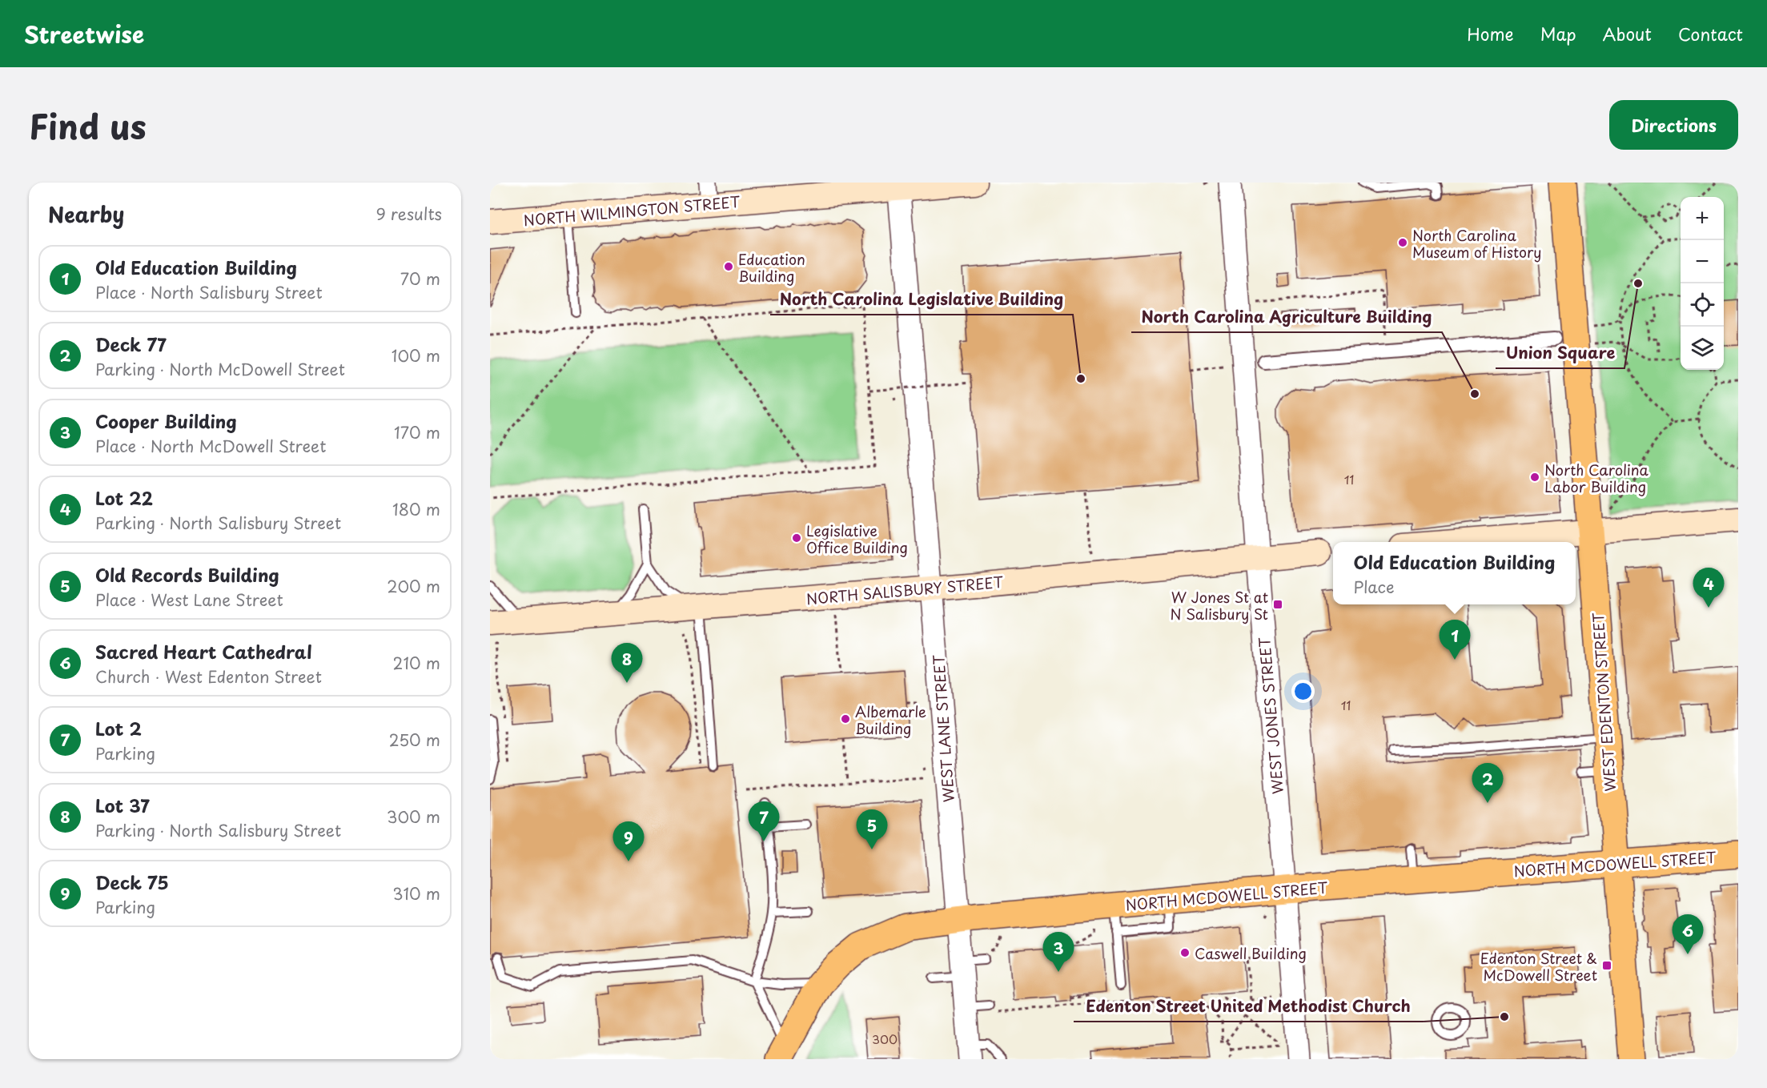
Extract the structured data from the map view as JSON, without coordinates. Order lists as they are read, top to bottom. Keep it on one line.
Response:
{"streets":{"main road":["NORTH WILMINGTON STREET","NORTH SALISBURY STREET","WEST EDENTON STREET","NORTH MCDOWELL STREET"],"street":["WEST JONES STREET","WEST LANE STREET"]},"crossings":[["NORTH WILMINGTON STREET","WEST LANE STREET"],["NORTH SALISBURY STREET","WEST JONES STREET"],["NORTH SALISBURY STREET","WEST LANE STREET"],["WEST EDENTON STREET","NORTH MCDOWELL STREET"],["WEST JONES STREET","NORTH MCDOWELL STREET"],["WEST LANE STREET","NORTH MCDOWELL STREET"]],"places":{"other":["North Carolina Museum of History","Education Building","Union Square","North Carolina Legislative Building","North Carolina Agriculture Building","North Carolina Labor Building","Legislative Office Building","Albemarle Building","Caswell Building","Edenton Street United Methodist Church"],"transit":["W Jones St at N Salisbury St","Edenton Street & McDowell Street"]},"house_numbers":["11","11","300"],"page":{"header":"Streetwise","nav":["Home","Map","About","Contact"],"title":"Find us","buttons":"Directions","heading":["Nearby","9 results"],"map_buttons":["+","−"],"list":[{"mark":"1","name":"Old Education Building","note":"Place · North Salisbury Street","value":"70 m"},{"mark":"2","name":"Deck 77","note":"Parking · North McDowell Street","value":"100 m"},{"mark":"3","name":"Cooper Building","note":"Place · North McDowell Street","value":"170 m"},{"mark":"4","name":"Lot 22","note":"Parking · North Salisbury Street","value":"180 m"},{"mark":"5","name":"Old Records Building","note":"Place · West Lane Street","value":"200 m"},{"mark":"6","name":"Sacred Heart Cathedral","note":"Church · West Edenton Street","value":"210 m"},{"mark":"7","name":"Lot 2","note":"Parking","value":"250 m"},{"mark":"8","name":"Lot 37","note":"Parking · North Salisbury Street","value":"300 m"},{"mark":"9","name":"Deck 75","note":"Parking","value":"310 m"}],"popup":["Old Education Building","Place"],"pins":["4","1","8","2","7","5","9","6","3"]}}
